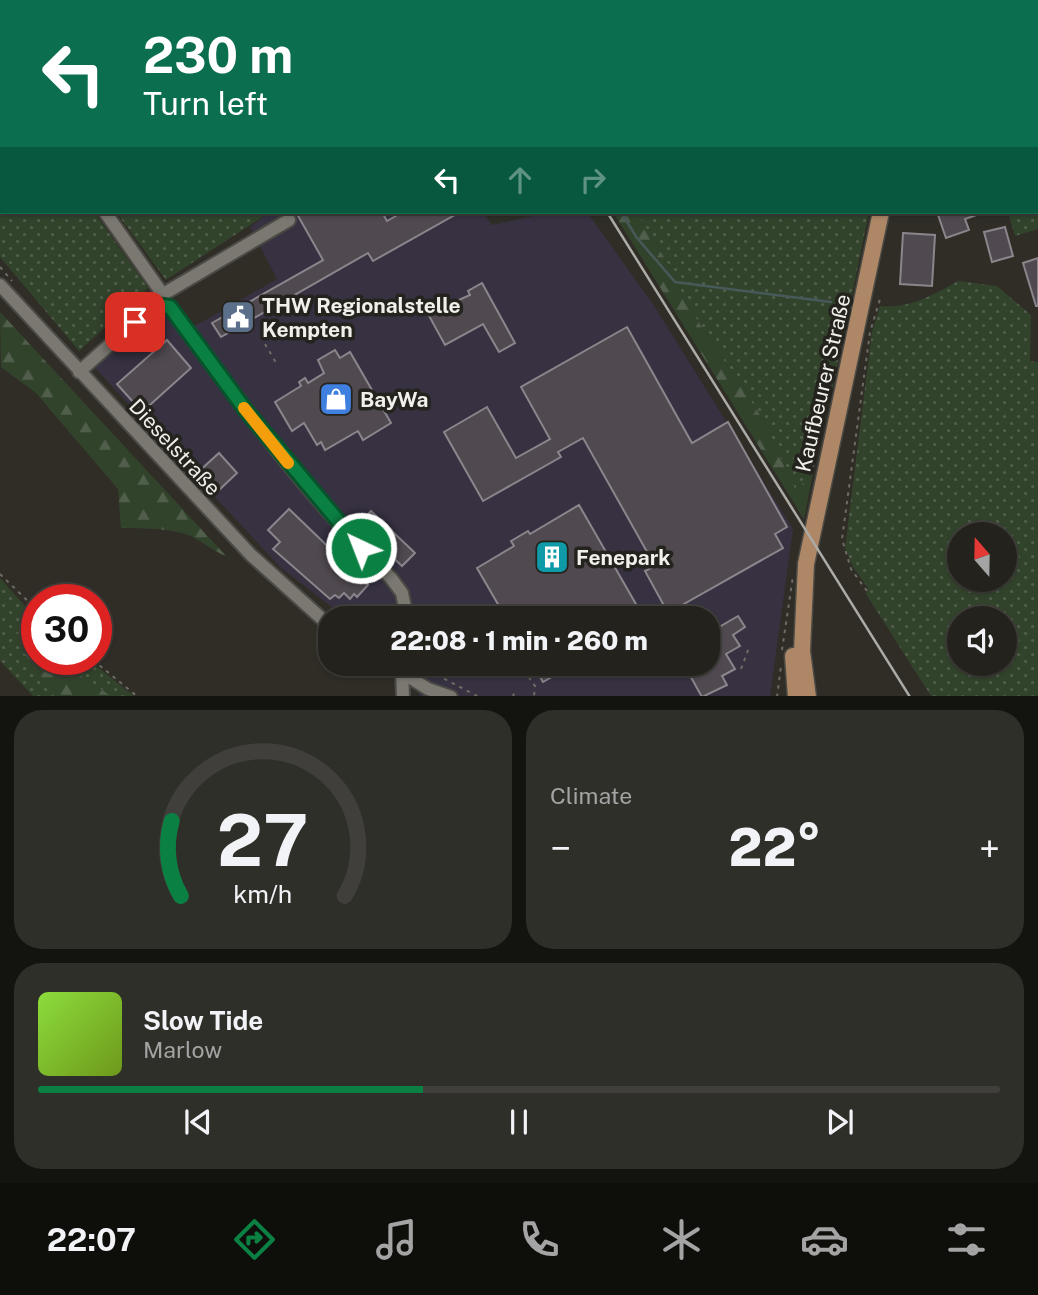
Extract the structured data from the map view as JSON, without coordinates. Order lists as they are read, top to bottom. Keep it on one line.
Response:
{"streets":{"main road":["Kaufbeurer Straße"],"street":["Dieselstraße"]},"places":{"public building":["THW Regionalstelle Kempten"],"shop":["BayWa"],"building":["Fenepark"]},"north":"top","page":{"turn":["230 m","Turn left"],"limit":"30","trip":"22:08 · 1 min · 260 m","tile":"Climate","heat":["−","22°","+"],"song":["Slow Tide","Marlow"],"tabs":"22:07","gauge":["27","km/h"]}}
